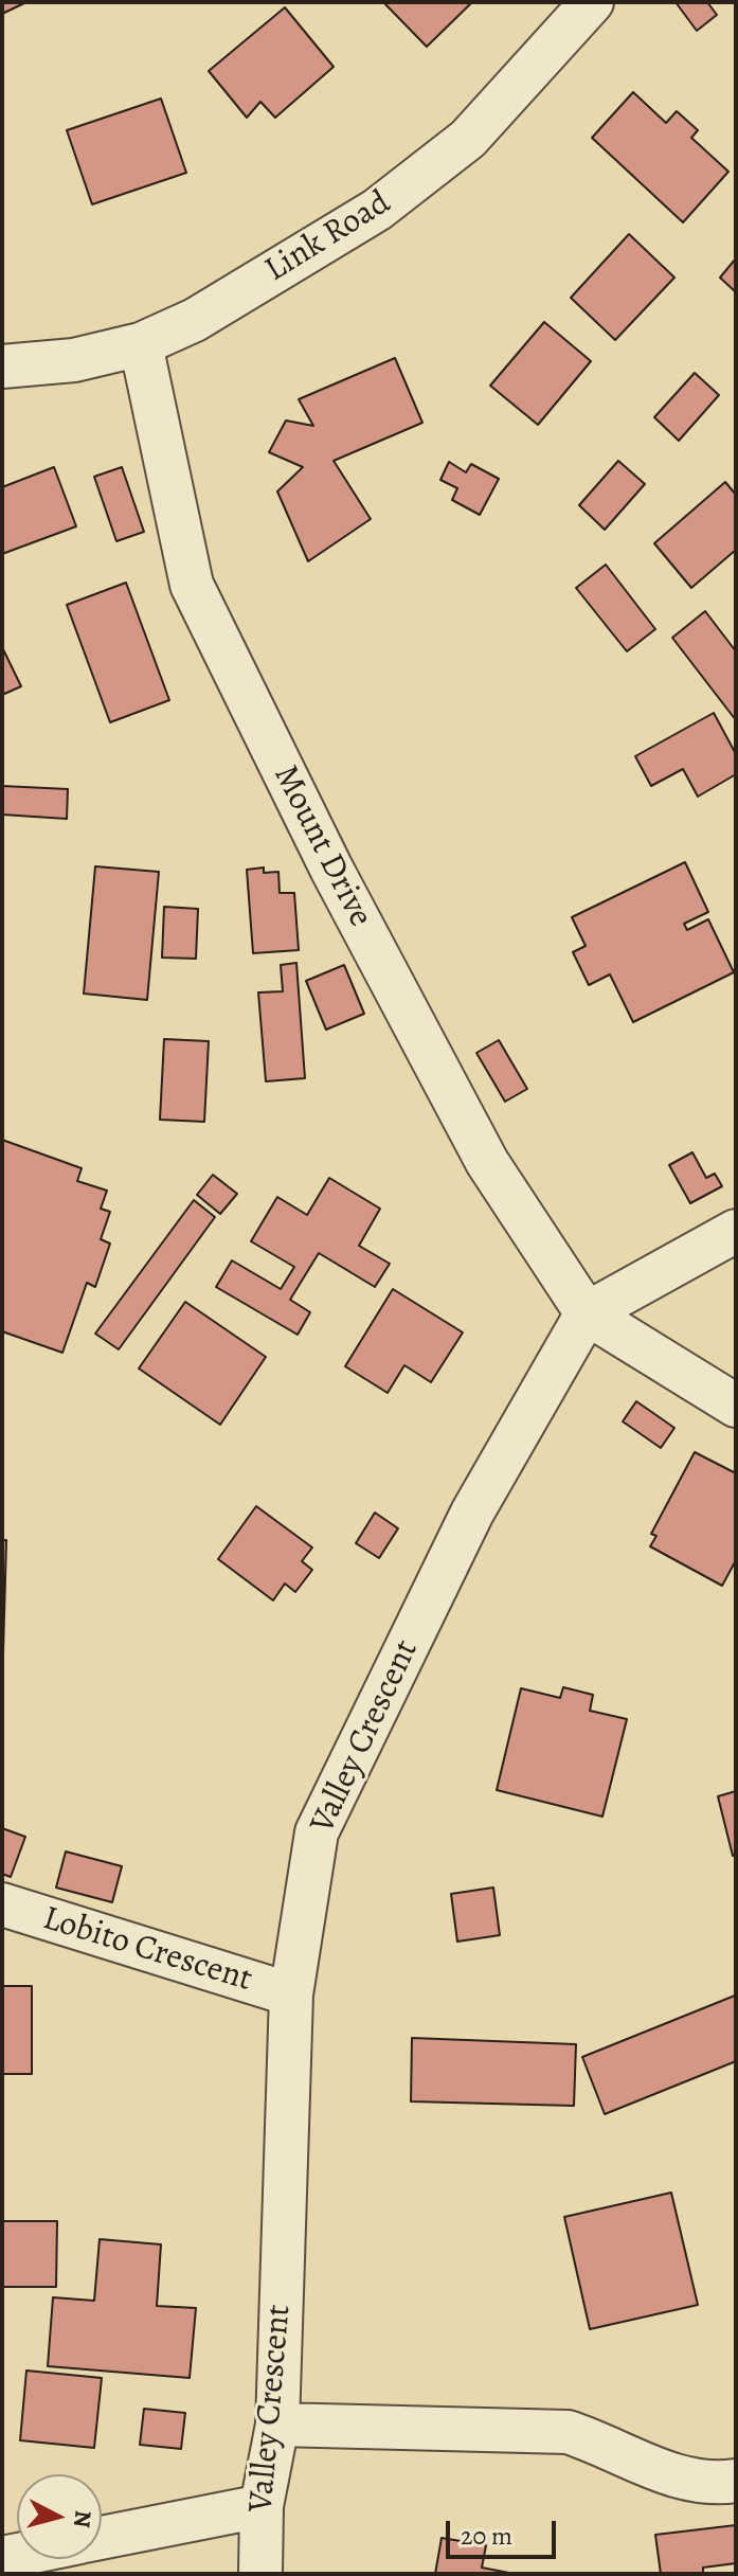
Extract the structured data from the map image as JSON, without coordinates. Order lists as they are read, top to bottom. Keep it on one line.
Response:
{"streets":{"street":["Link Road","Mount Drive","Valley Crescent","Lobito Crescent"]},"crossings":[["Link Road","Mount Drive"],["Mount Drive","Valley Crescent"],["Valley Crescent","Lobito Crescent"]],"scale_bar":"20 m","north":"right"}
